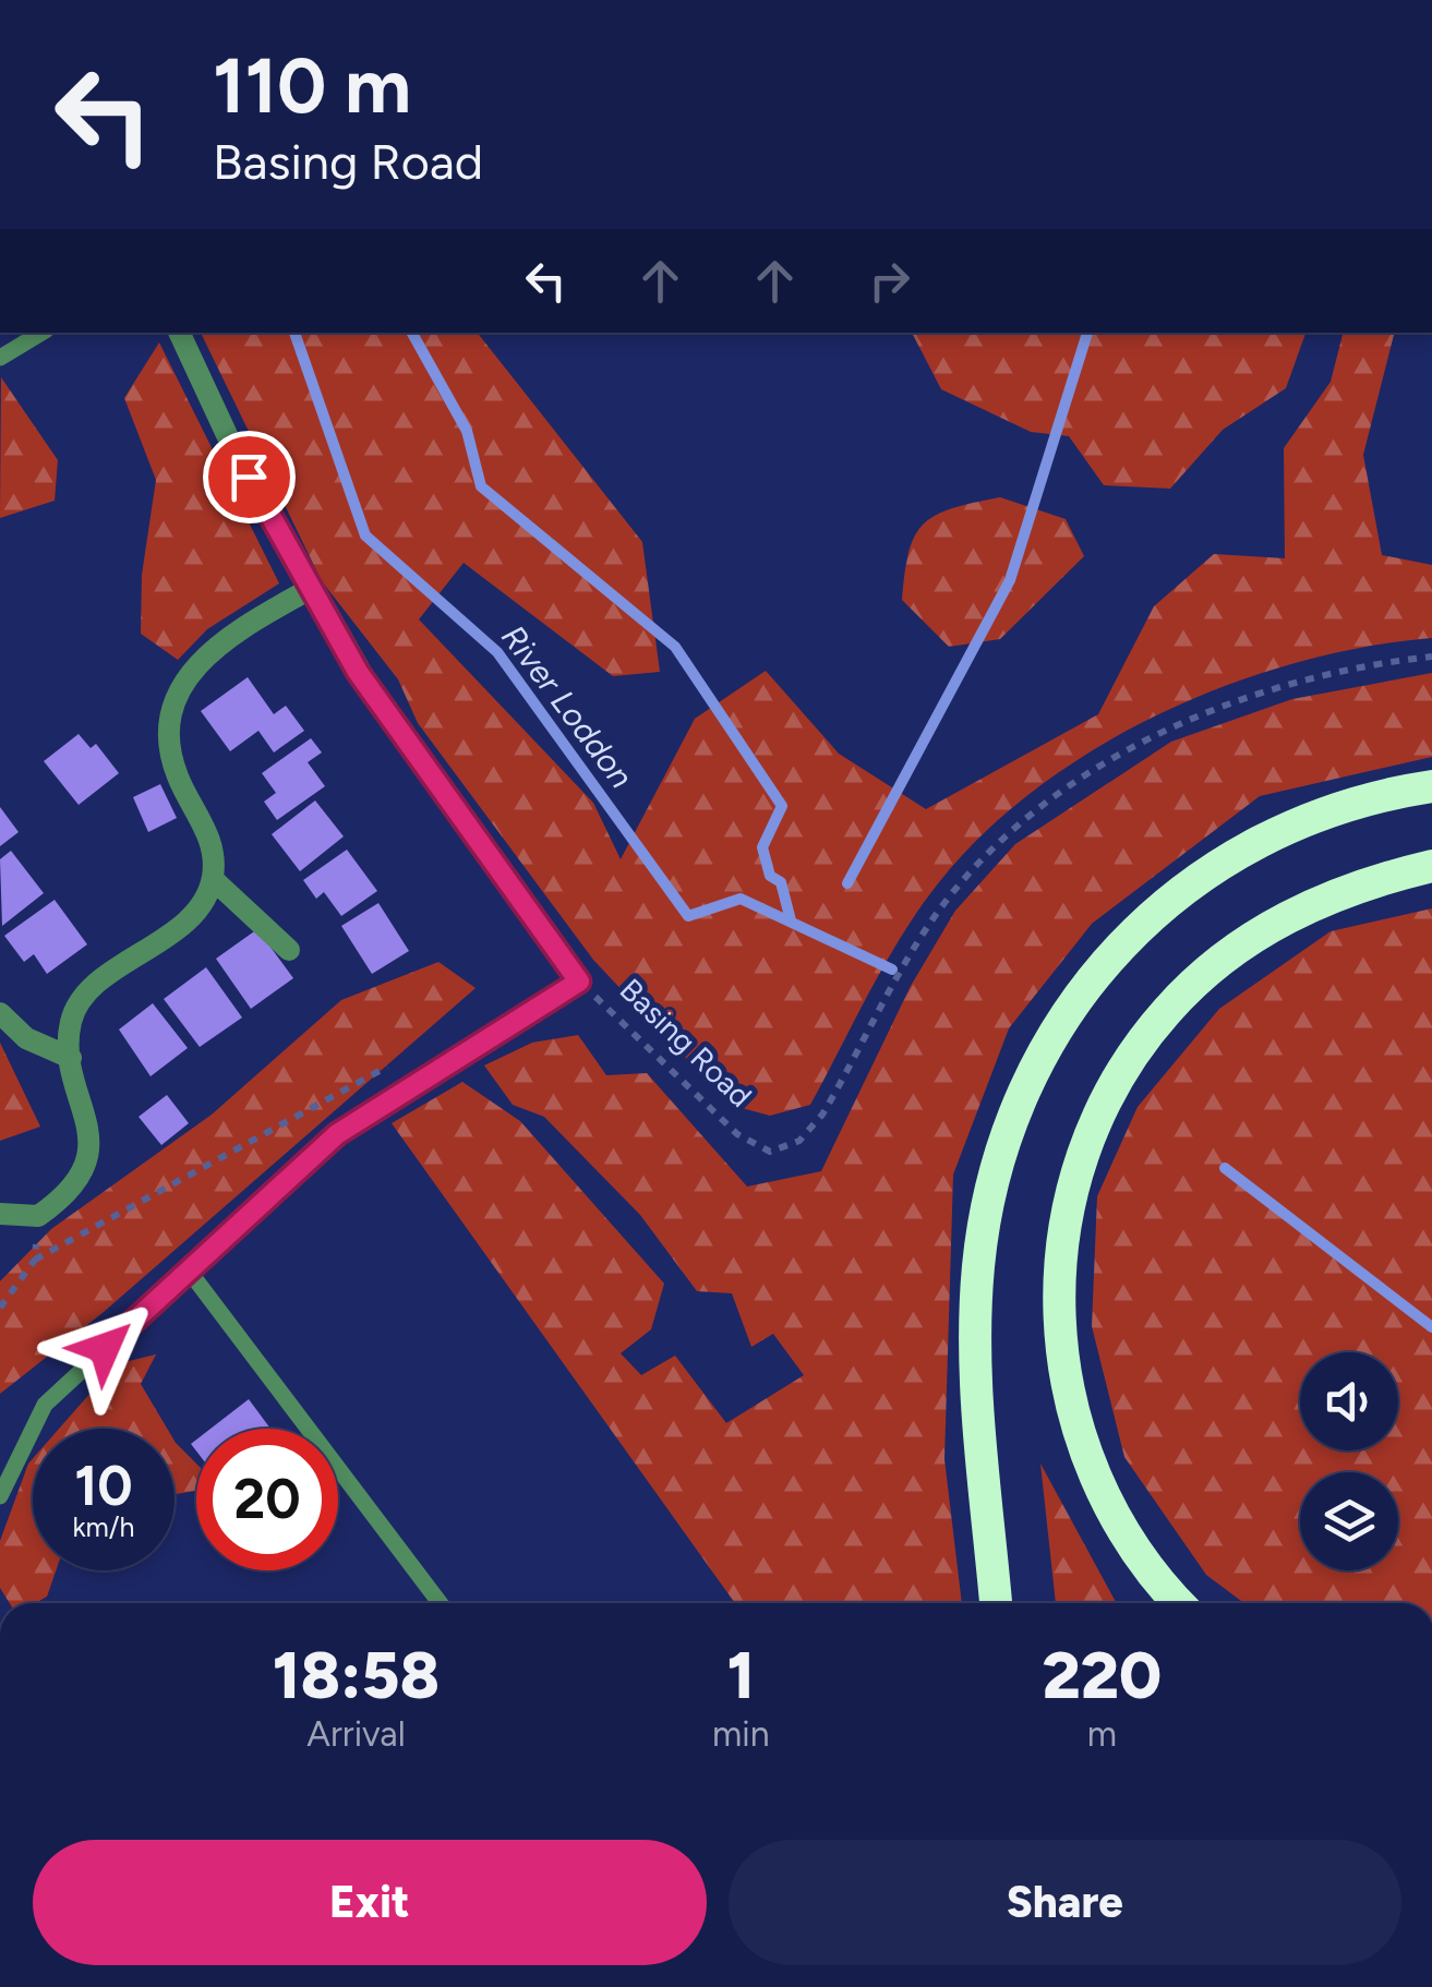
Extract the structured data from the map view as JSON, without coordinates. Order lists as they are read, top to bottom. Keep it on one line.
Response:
{"streets":{"street":["Basing Road"]},"water":["River Loddon"],"page":{"turn":["110 m","Basing Road"],"speed":"10 km/h","limit":"20","eta":["18:58","Arrival","1","min","220","m"],"buttons":["Exit","Share"]}}
